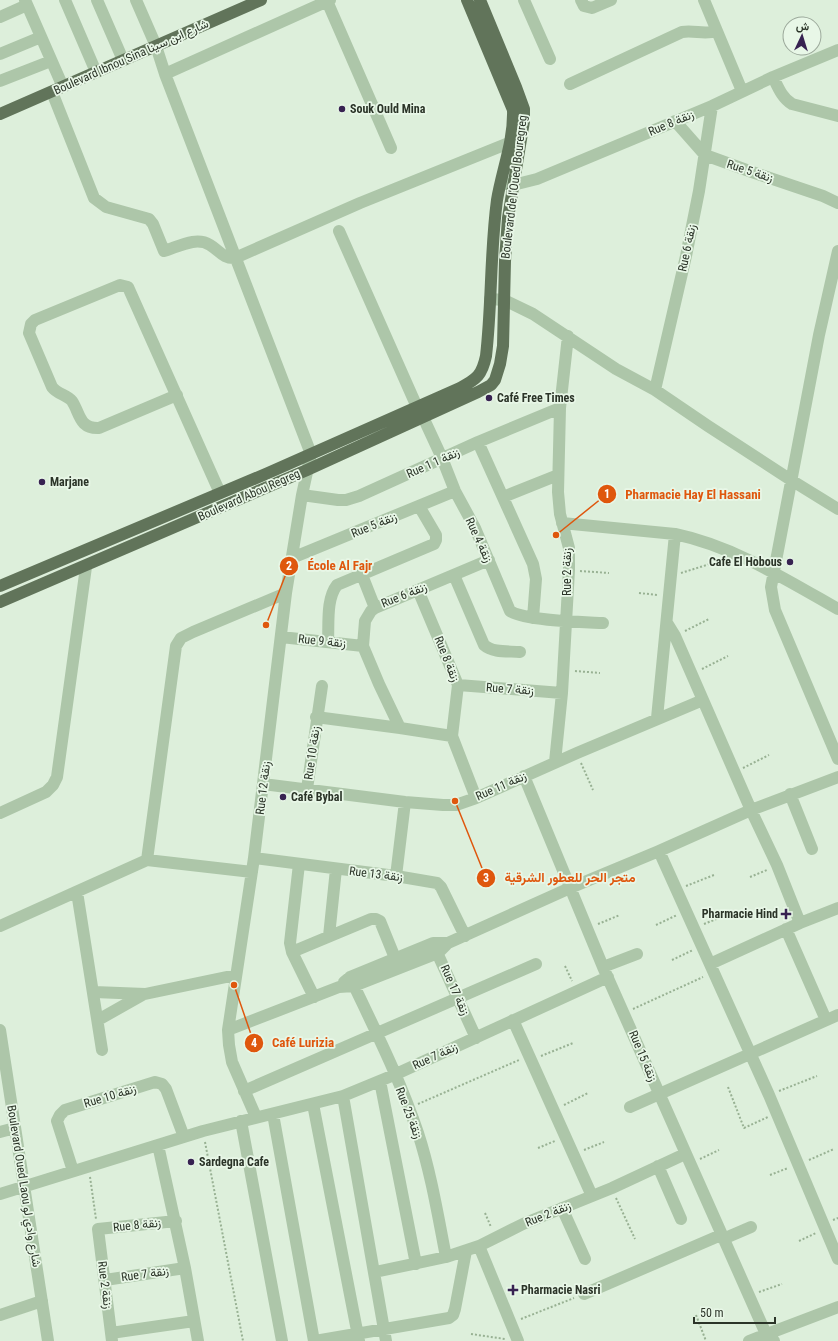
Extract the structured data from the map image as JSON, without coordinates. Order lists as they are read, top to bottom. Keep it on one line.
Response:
{"streets":{"main road":["Boulevard Ibnou Sina شارع ابن سينا","Boulevard de l'Oued Bouregreg","Boulevard Abou Regreg"],"street":["Rue 8 زنقة","Rue 5 زنقة","Rue 6 زنقة","Rue 1 زنقة 1","Rue 4 زنقة","Rue 2 زنقة","Rue 9 زنقة","Rue 7 زنقة","Rue 10 زنقة","Rue 11 زنقة","Rue 12 زنقة","Rue 13 زنقة","Rue 17 زنقة","Rue 15 زنقة","Rue 25 زنقة","Boulevard Oued Laou شارع وادي لو"]},"crossings":[["Rue 8 زنقة","Boulevard de l'Oued Bouregreg"],["Rue 8 زنقة","Rue 6 زنقة"],["Rue 8 زنقة","Rue 2 زنقة"],["Rue 8 زنقة","Rue 7 زنقة"],["Rue 8 زنقة","Rue 11 زنقة"],["Rue 5 زنقة","Rue 6 زنقة"],["Rue 5 زنقة","Rue 4 زنقة"],["Rue 5 زنقة","Rue 12 زنقة"],["Boulevard de l'Oued Bouregreg","Boulevard Abou Regreg"],["Boulevard de l'Oued Bouregreg","Rue 4 زنقة"],["Rue 6 زنقة","Rue 4 زنقة"],["Rue 6 زنقة","Rue 9 زنقة"],["Rue 1 زنقة 1","Rue 4 زنقة"],["Rue 1 زنقة 1","Rue 2 زنقة"],["Rue 1 زنقة 1","Rue 12 زنقة"],["Boulevard Abou Regreg","Rue 4 زنقة"],["Boulevard Abou Regreg","Rue 12 زنقة"],["Rue 4 زنقة","Rue 2 زنقة"],["Rue 2 زنقة","Rue 7 زنقة"],["Rue 2 زنقة","Rue 11 زنقة"],["Rue 2 زنقة","Rue 15 زنقة"],["Rue 2 زنقة","Rue 25 زنقة"],["Rue 9 زنقة","Rue 12 زنقة"],["Rue 7 زنقة","Rue 10 زنقة"],["Rue 7 زنقة","Rue 12 زنقة"],["Rue 7 زنقة","Rue 17 زنقة"],["Rue 7 زنقة","Rue 15 زنقة"],["Rue 7 زنقة","Rue 25 زنقة"],["Rue 7 زنقة","Boulevard Oued Laou شارع وادي لو"],["Rue 10 زنقة","Rue 11 زنقة"],["Rue 11 زنقة","Rue 12 زنقة"],["Rue 11 زنقة","Rue 15 زنقة"],["Rue 12 زنقة","Rue 13 زنقة"]],"places":{"other":["Souk Ould Mina","Café Free Times","Marjane","Pharmacie Hay El Hassani","Cafe El Hobous","École Al Fajr","Café Bybal","متجر الحر للعطور الشرقية","Café Lurizia","Sardegna Cafe"],"health":["Pharmacie Hind","Pharmacie Nasri"]},"scale_bar":"50 m","north":"top"}
